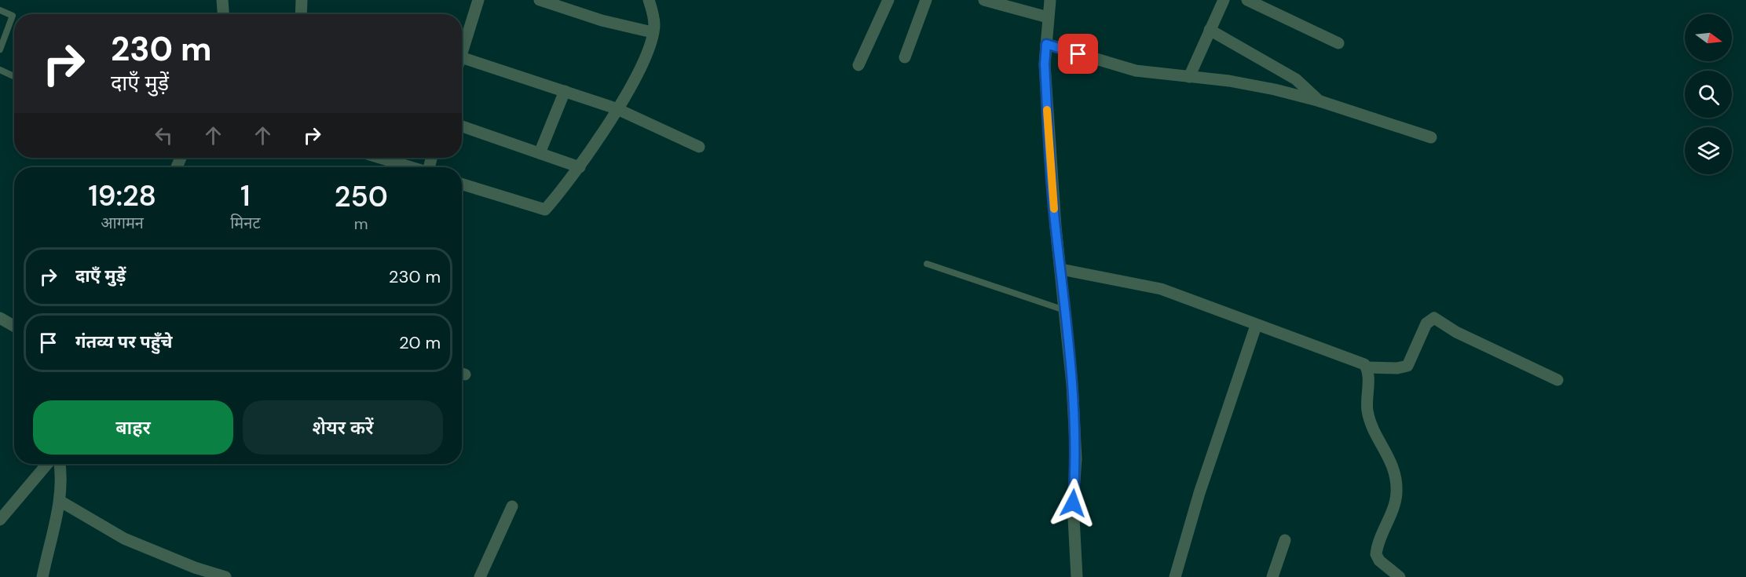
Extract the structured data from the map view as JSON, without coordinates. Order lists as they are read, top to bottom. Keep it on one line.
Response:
{"north":"right","page":{"turn":["230 m","दाएँ मुड़ें"],"eta":["19:28","आगमन","1","मिनट","250","m"],"list":[{"name":"दाएँ मुड़ें","value":"230 m"},{"name":"गंतव्य पर पहुँचे","value":"20 m"}],"buttons":["बाहर","शेयर करें"]}}
